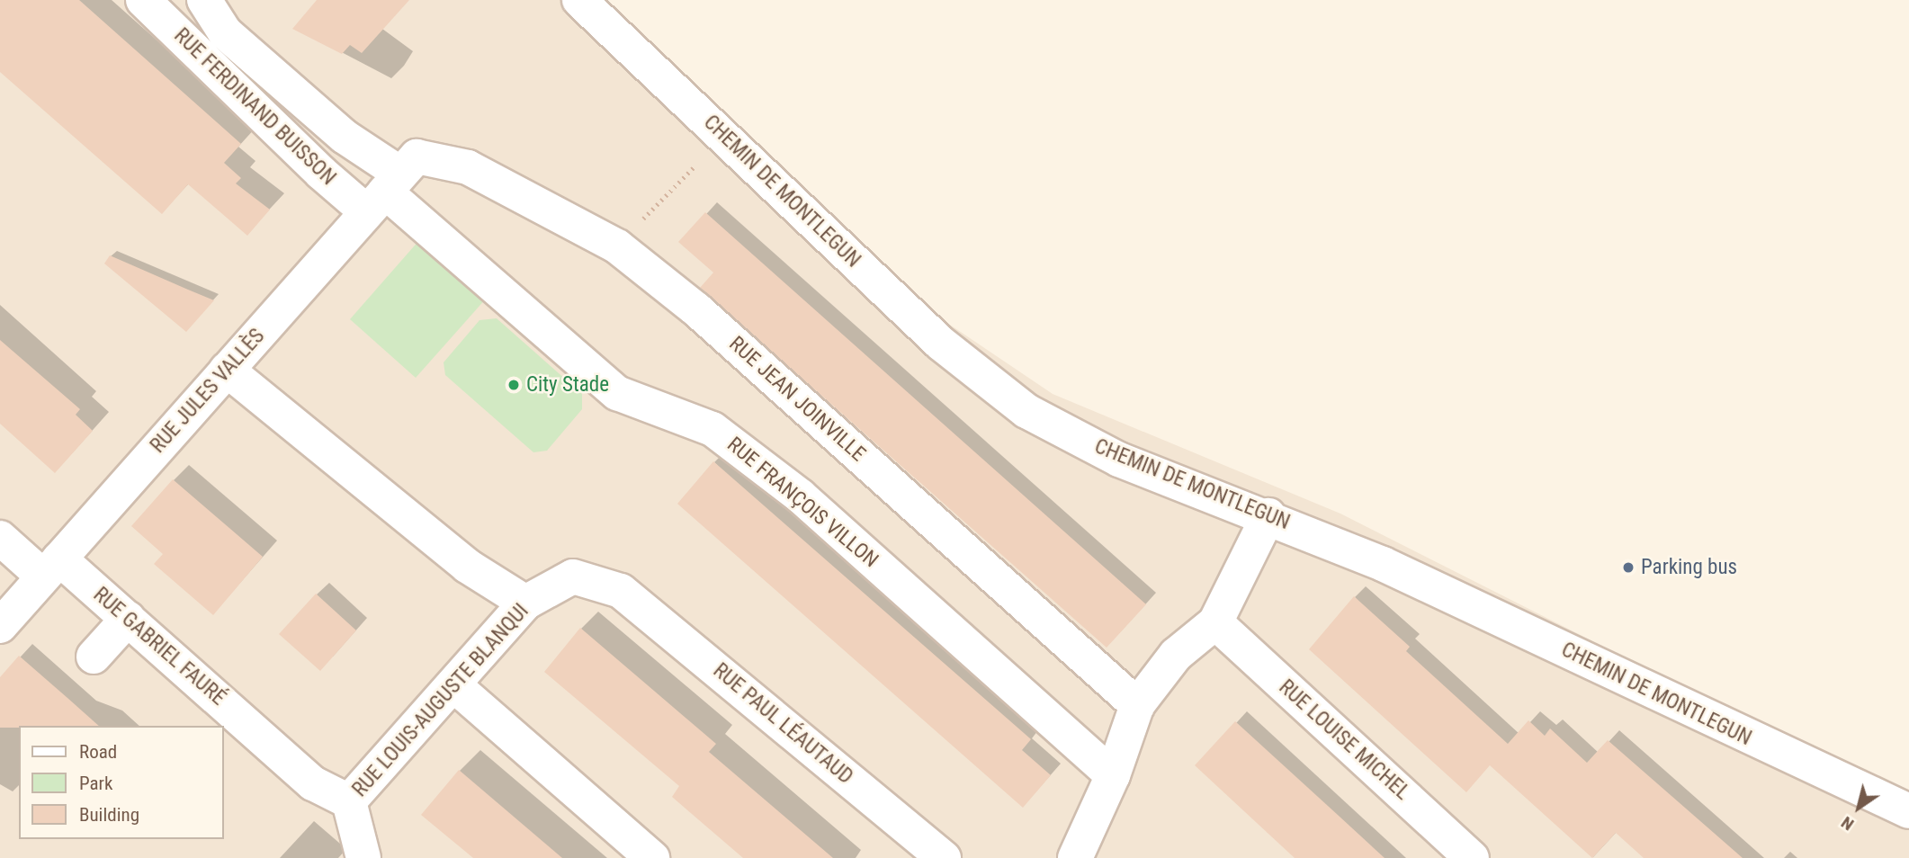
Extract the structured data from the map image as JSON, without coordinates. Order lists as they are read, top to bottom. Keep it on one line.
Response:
{"streets":{"street":["RUE FERDINAND BUISSON","CHEMIN DE MONTLEGUN","RUE JULES VALLÈS","RUE JEAN JOINVILLE","RUE FRANÇOIS VILLON","RUE GABRIEL FAURÉ","RUE LOUIS-AUGUSTE BLANQUI","RUE PAUL LÉAUTAUD","RUE LOUISE MICHEL"]},"crossings":[["RUE FERDINAND BUISSON","RUE JULES VALLÈS"],["RUE FERDINAND BUISSON","RUE JEAN JOINVILLE"],["RUE FERDINAND BUISSON","RUE FRANÇOIS VILLON"],["RUE JULES VALLÈS","RUE JEAN JOINVILLE"],["RUE JULES VALLÈS","RUE FRANÇOIS VILLON"],["RUE JULES VALLÈS","RUE GABRIEL FAURÉ"],["RUE JEAN JOINVILLE","RUE FRANÇOIS VILLON"],["RUE GABRIEL FAURÉ","RUE LOUIS-AUGUSTE BLANQUI"],["RUE LOUIS-AUGUSTE BLANQUI","RUE PAUL LÉAUTAUD"]],"places":["City Stade","Parking bus"],"legend":["Road","Park","Building"],"north":"bottom left"}
